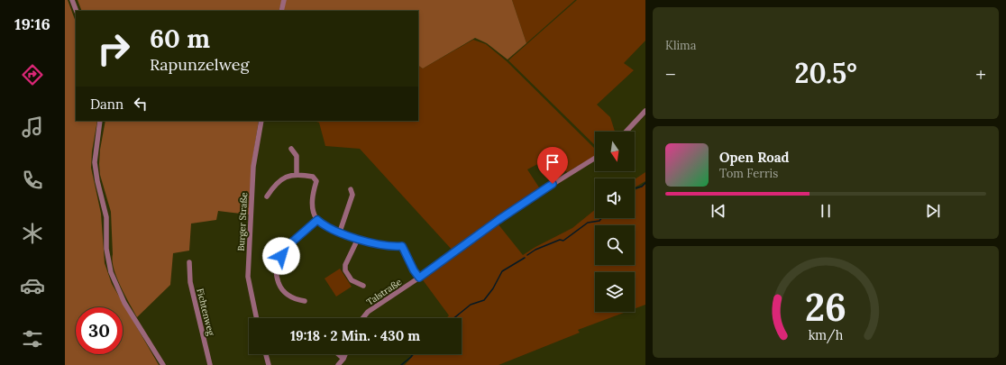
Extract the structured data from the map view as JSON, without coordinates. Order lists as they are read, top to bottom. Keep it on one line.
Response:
{"streets":{"street":["Burger Straße","Talstraße","Fichtenweg"]},"north":"bottom","page":{"tabs":"19:16","tile":"Klima","turn":["60 m","Rapunzelweg"],"heat":["−","20.5°","+"],"then":"Dann","song":["Open Road","Tom Ferris"],"limit":"30","trip":"19:18 · 2 Min. · 430 m","gauge":["26","km/h"]}}
